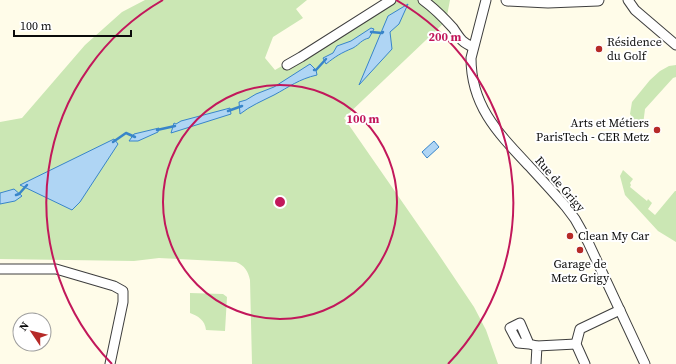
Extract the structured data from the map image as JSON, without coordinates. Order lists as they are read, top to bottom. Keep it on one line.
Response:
{"streets":{"street":["Rue de Grigy"]},"places":["Résidence du Golf","Arts et Métiers ParisTech - CER Metz","Clean My Car","Garage de Metz Grigy"],"scale_bar":"100 m","north":"top left","rings":["200 m","100 m"]}
